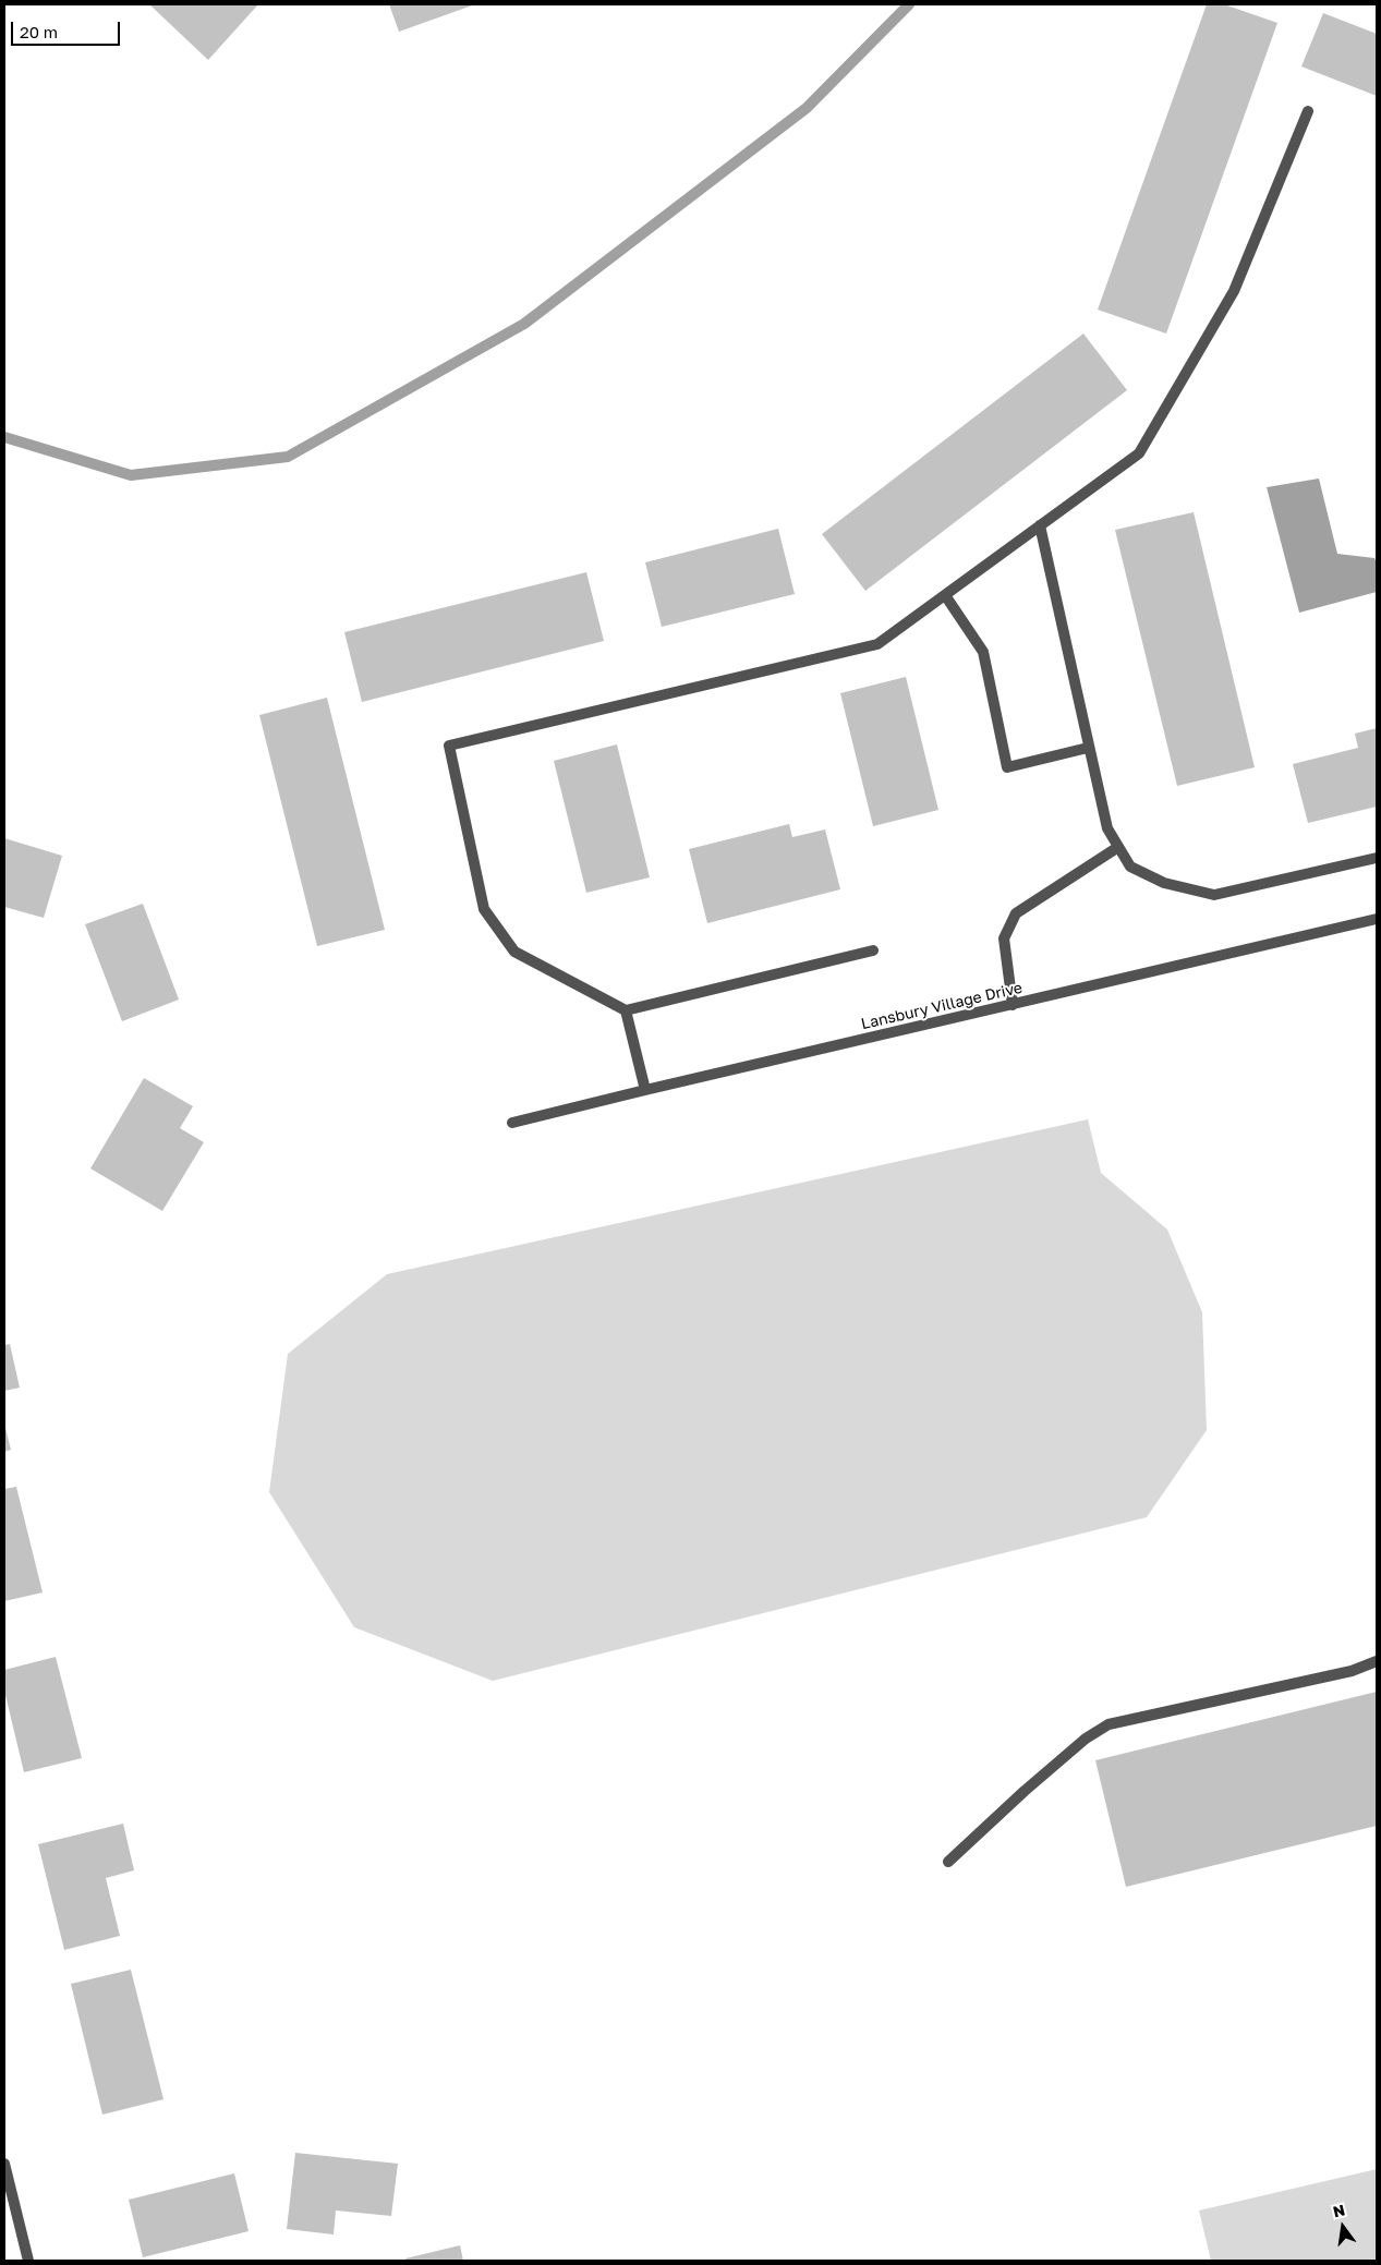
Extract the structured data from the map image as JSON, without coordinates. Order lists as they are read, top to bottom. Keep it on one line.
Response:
{"streets":{"street":["Lansbury Village Drive"]},"scale_bar":"20 m","north":"top"}
